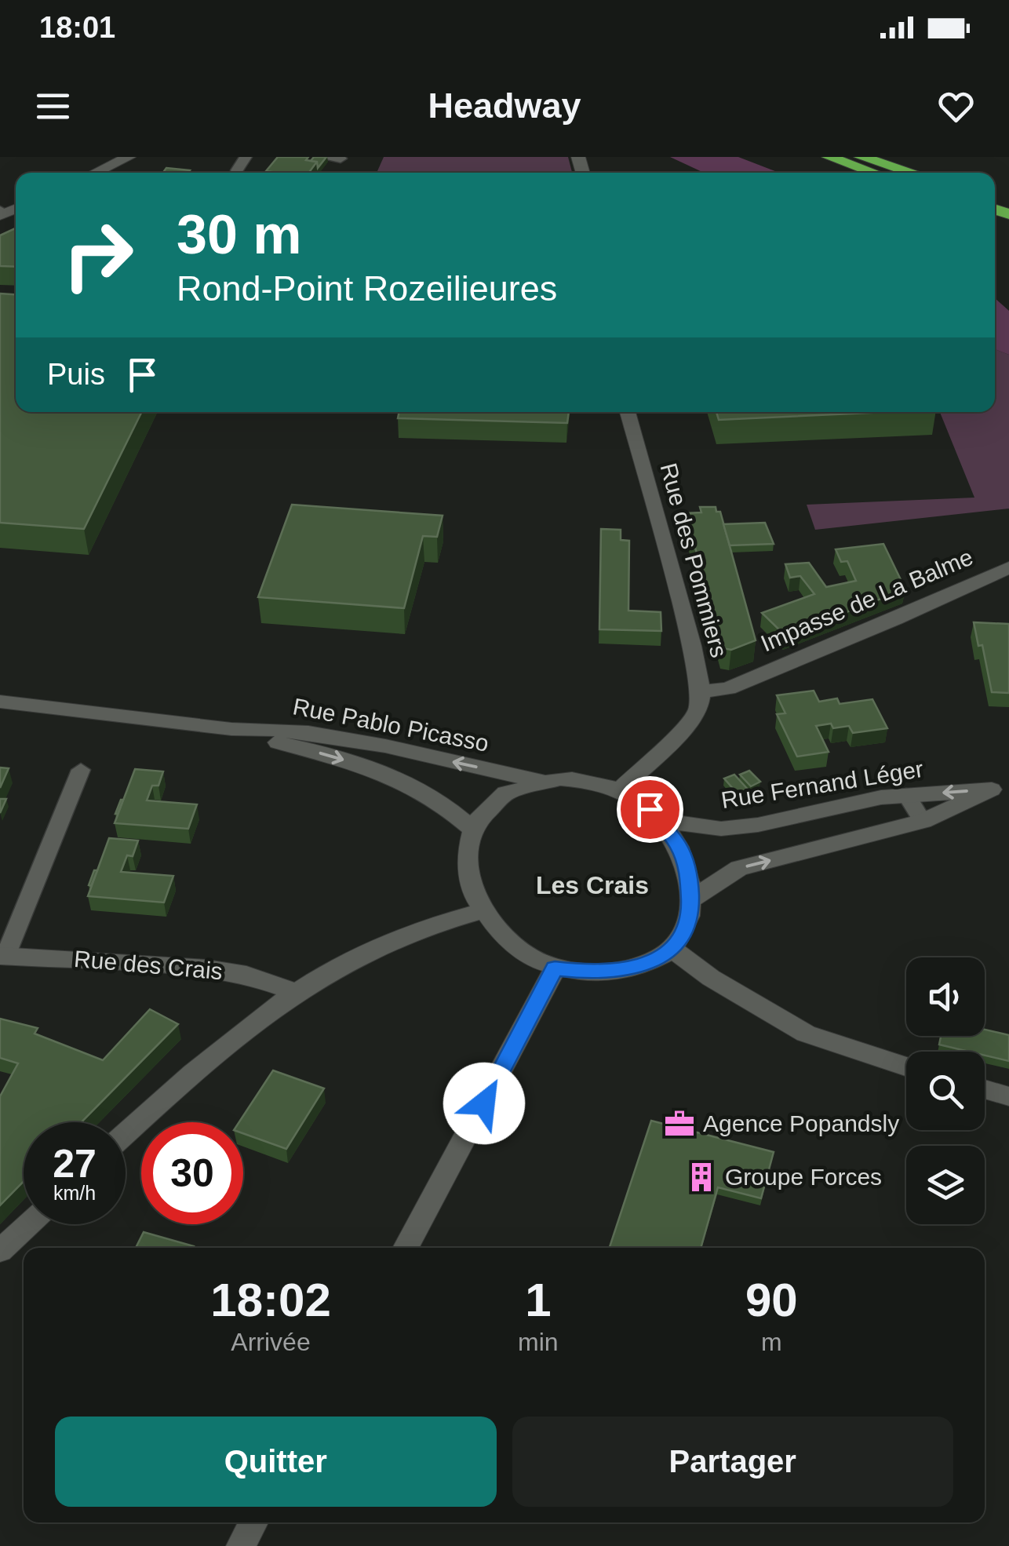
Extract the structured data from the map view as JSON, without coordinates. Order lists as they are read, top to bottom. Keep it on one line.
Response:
{"streets":{"street":["Rue des Pommiers","Impasse de La Balme","Rue Pablo Picasso","Rue Fernand Léger","Rue des Crais"]},"crossings":[["Rue des Pommiers","Impasse de La Balme"],["Rue des Pommiers","Rue Pablo Picasso"],["Rue des Pommiers","Rue Fernand Léger"],["Rue Pablo Picasso","Rue Fernand Léger"]],"districts":["Les Crais"],"places":{"office":["Agence Popandsly"],"building":["Groupe Forces"]},"page":{"status":"18:01","header":"Headway","turn":["30 m","Rond-Point Rozeilieures"],"then":"Puis","speed":"27 km/h","limit":"30","eta":["18:02","Arrivée","1","min","90","m"],"buttons":["Quitter","Partager"]}}
